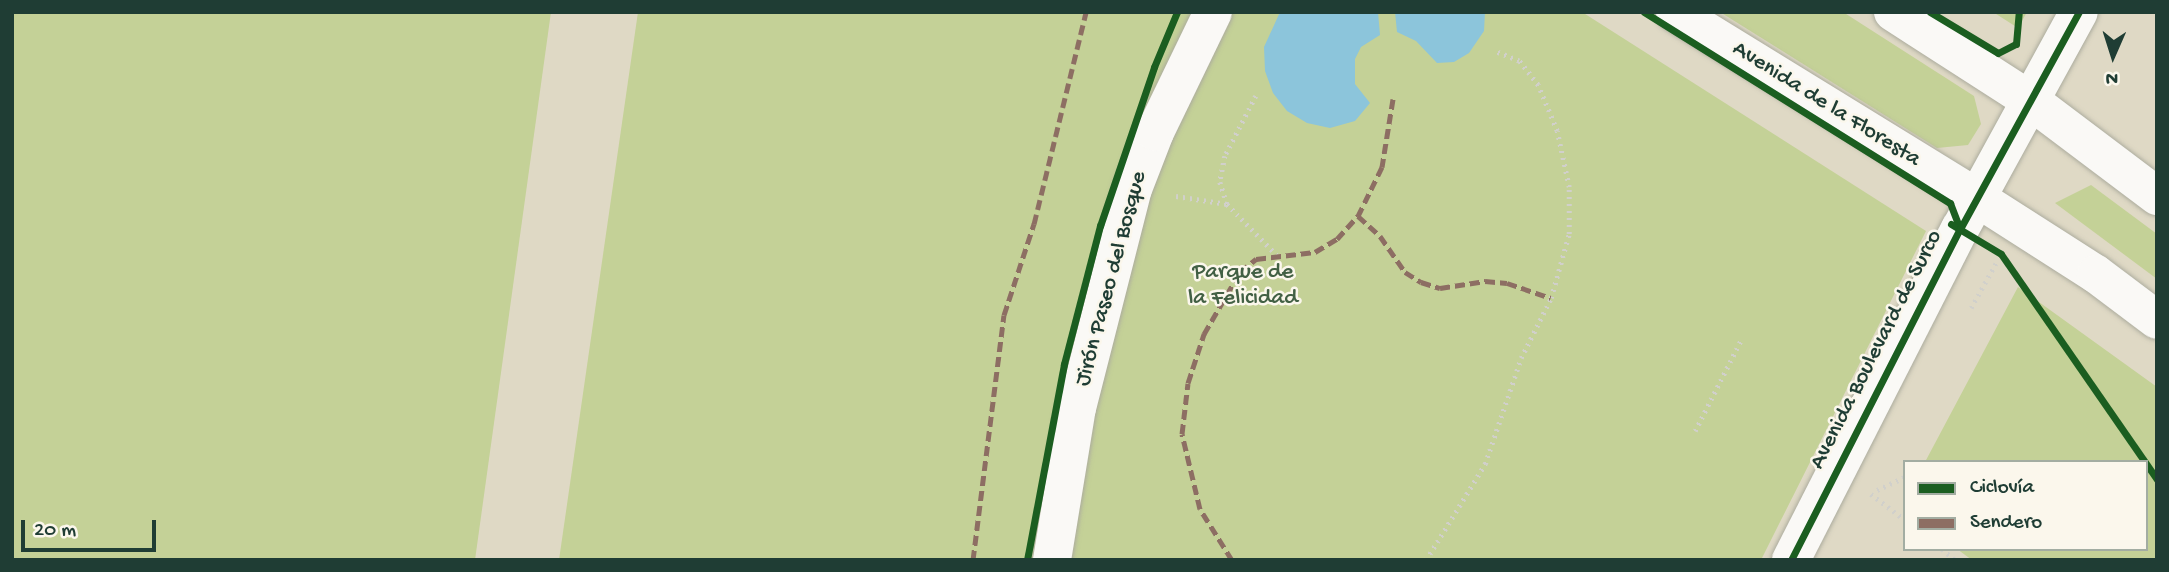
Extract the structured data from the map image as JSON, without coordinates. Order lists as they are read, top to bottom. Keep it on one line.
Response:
{"streets":{"street":["Avenida de la Floresta","Jirón Paseo del Bosque","Avenida Boulevard de Surco"]},"crossings":[["Avenida de la Floresta","Avenida Boulevard de Surco"]],"parks":["Parque de la Felicidad"],"legend":["Ciclovía","Sendero"],"scale_bar":"20 m","north":"bottom"}
